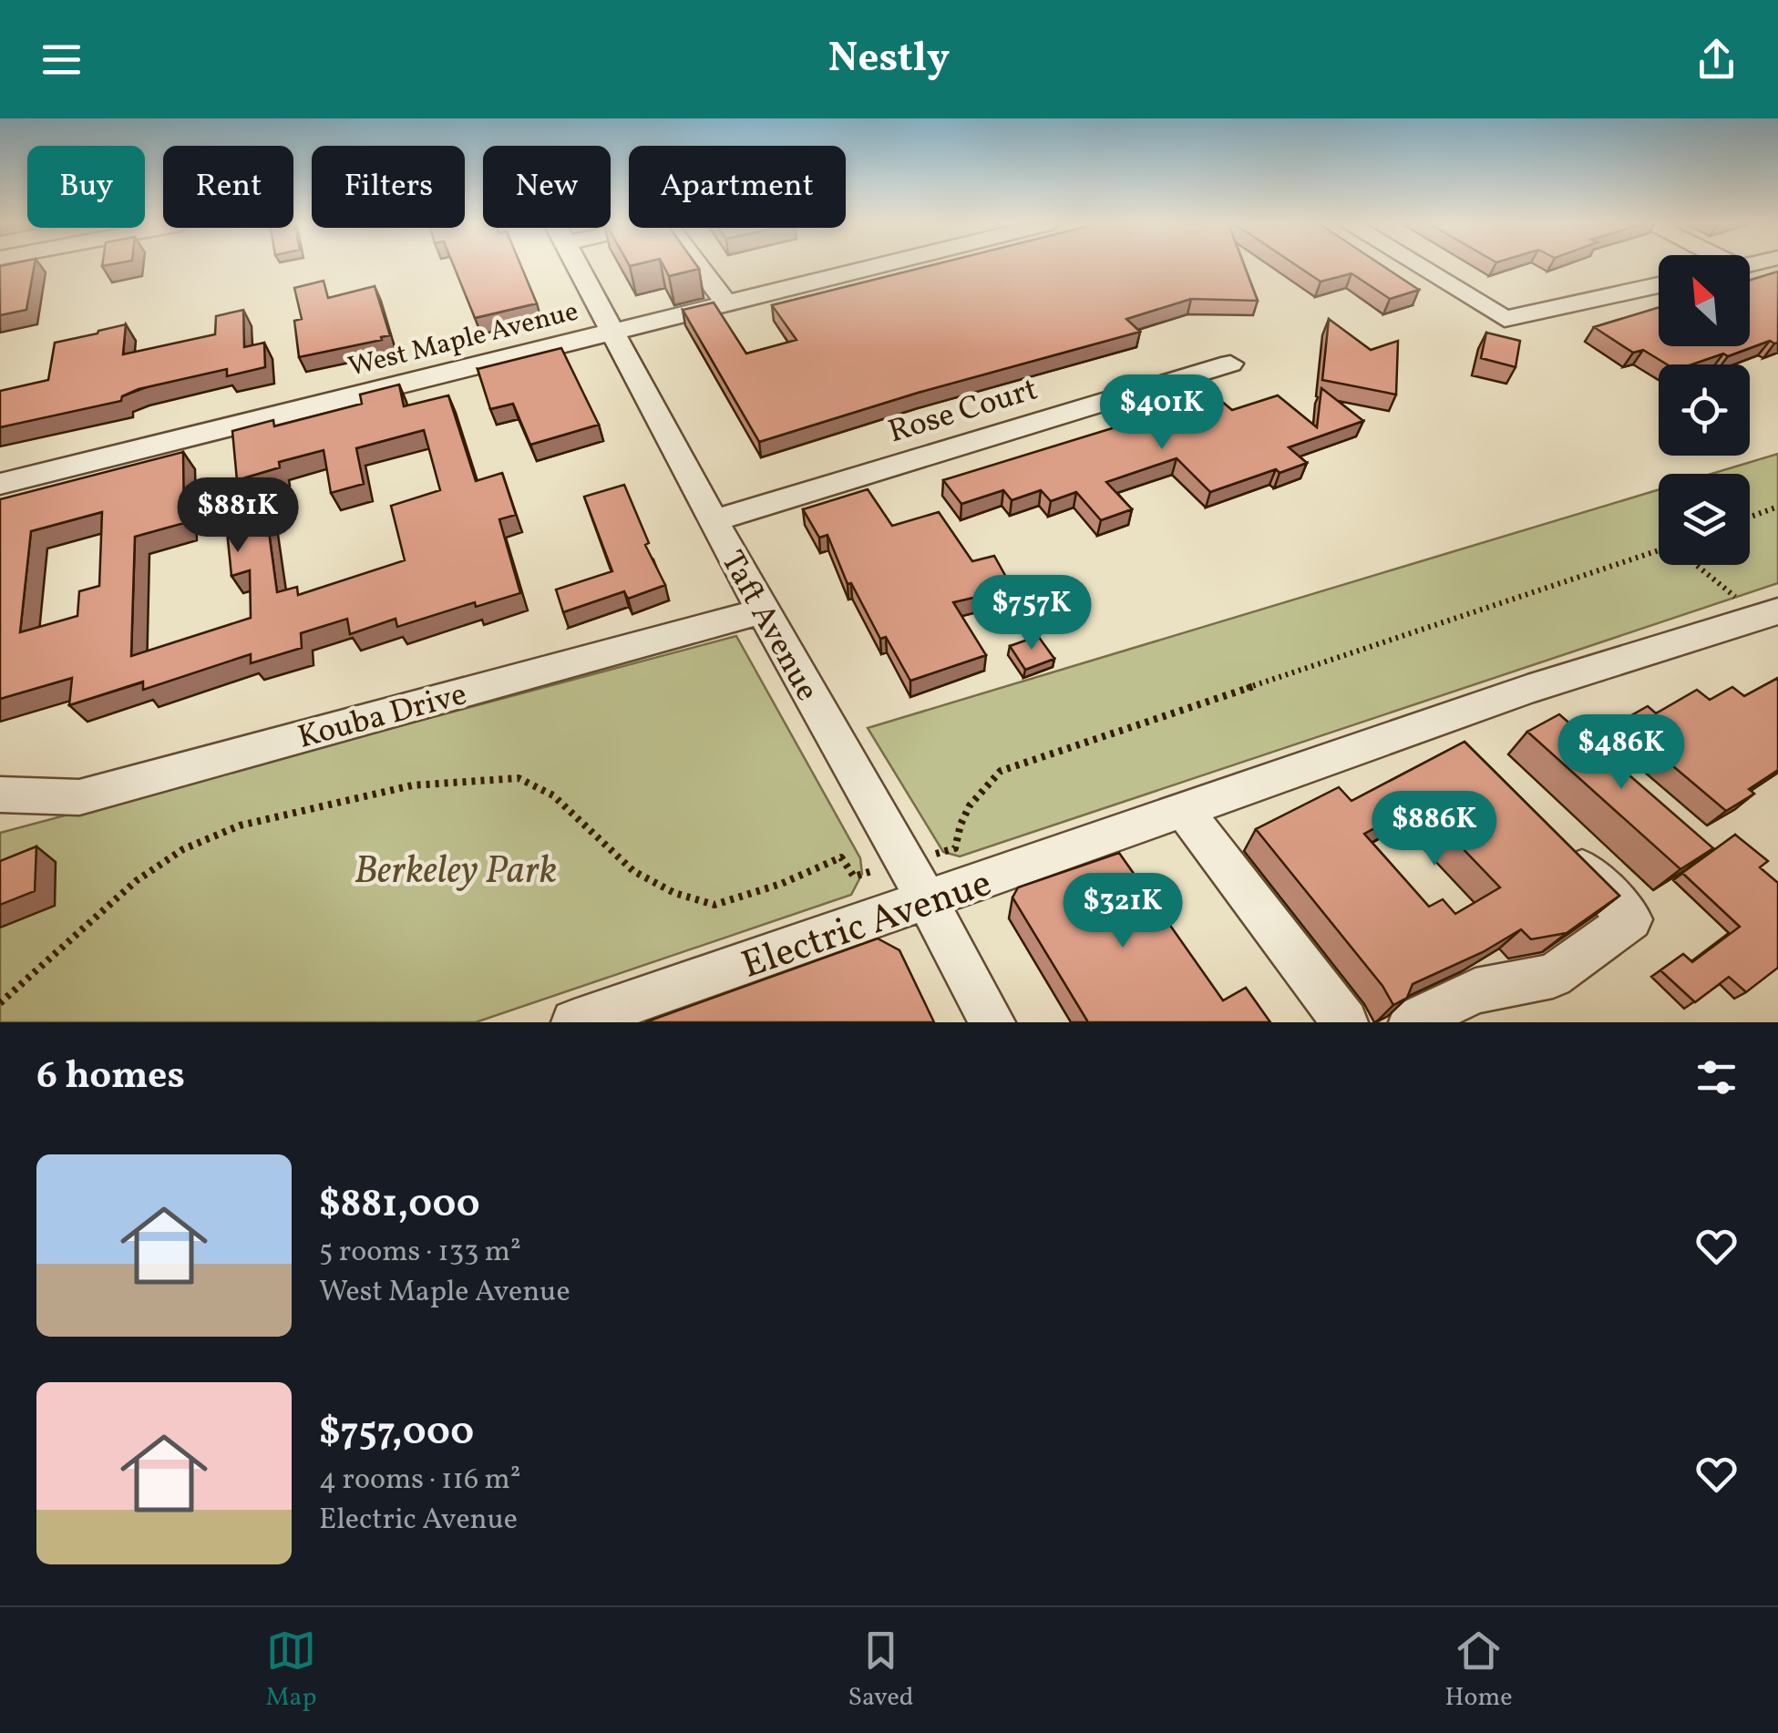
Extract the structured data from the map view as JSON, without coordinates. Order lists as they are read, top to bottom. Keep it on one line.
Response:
{"streets":{"street":["West Maple Avenue","Rose Court","Taft Avenue","Kouba Drive","Electric Avenue"]},"crossings":[["West Maple Avenue","Taft Avenue"],["Rose Court","Taft Avenue"],["Taft Avenue","Kouba Drive"],["Taft Avenue","Electric Avenue"]],"parks":["Berkeley Park"],"north":"top left","page":{"header":"Nestly","chip":["Buy","Rent","Filters","New","Apartment"],"price":["$401K","$881K","$757K","$486K","$886K","$321K"],"heading":"6 homes","list":[{"name":"$881,000","note":"5 rooms · 133 m² · West Maple Avenue"},{"name":"$757,000","note":"4 rooms · 116 m² · Electric Avenue"}],"tabs":["Map","Saved","Home"]}}
